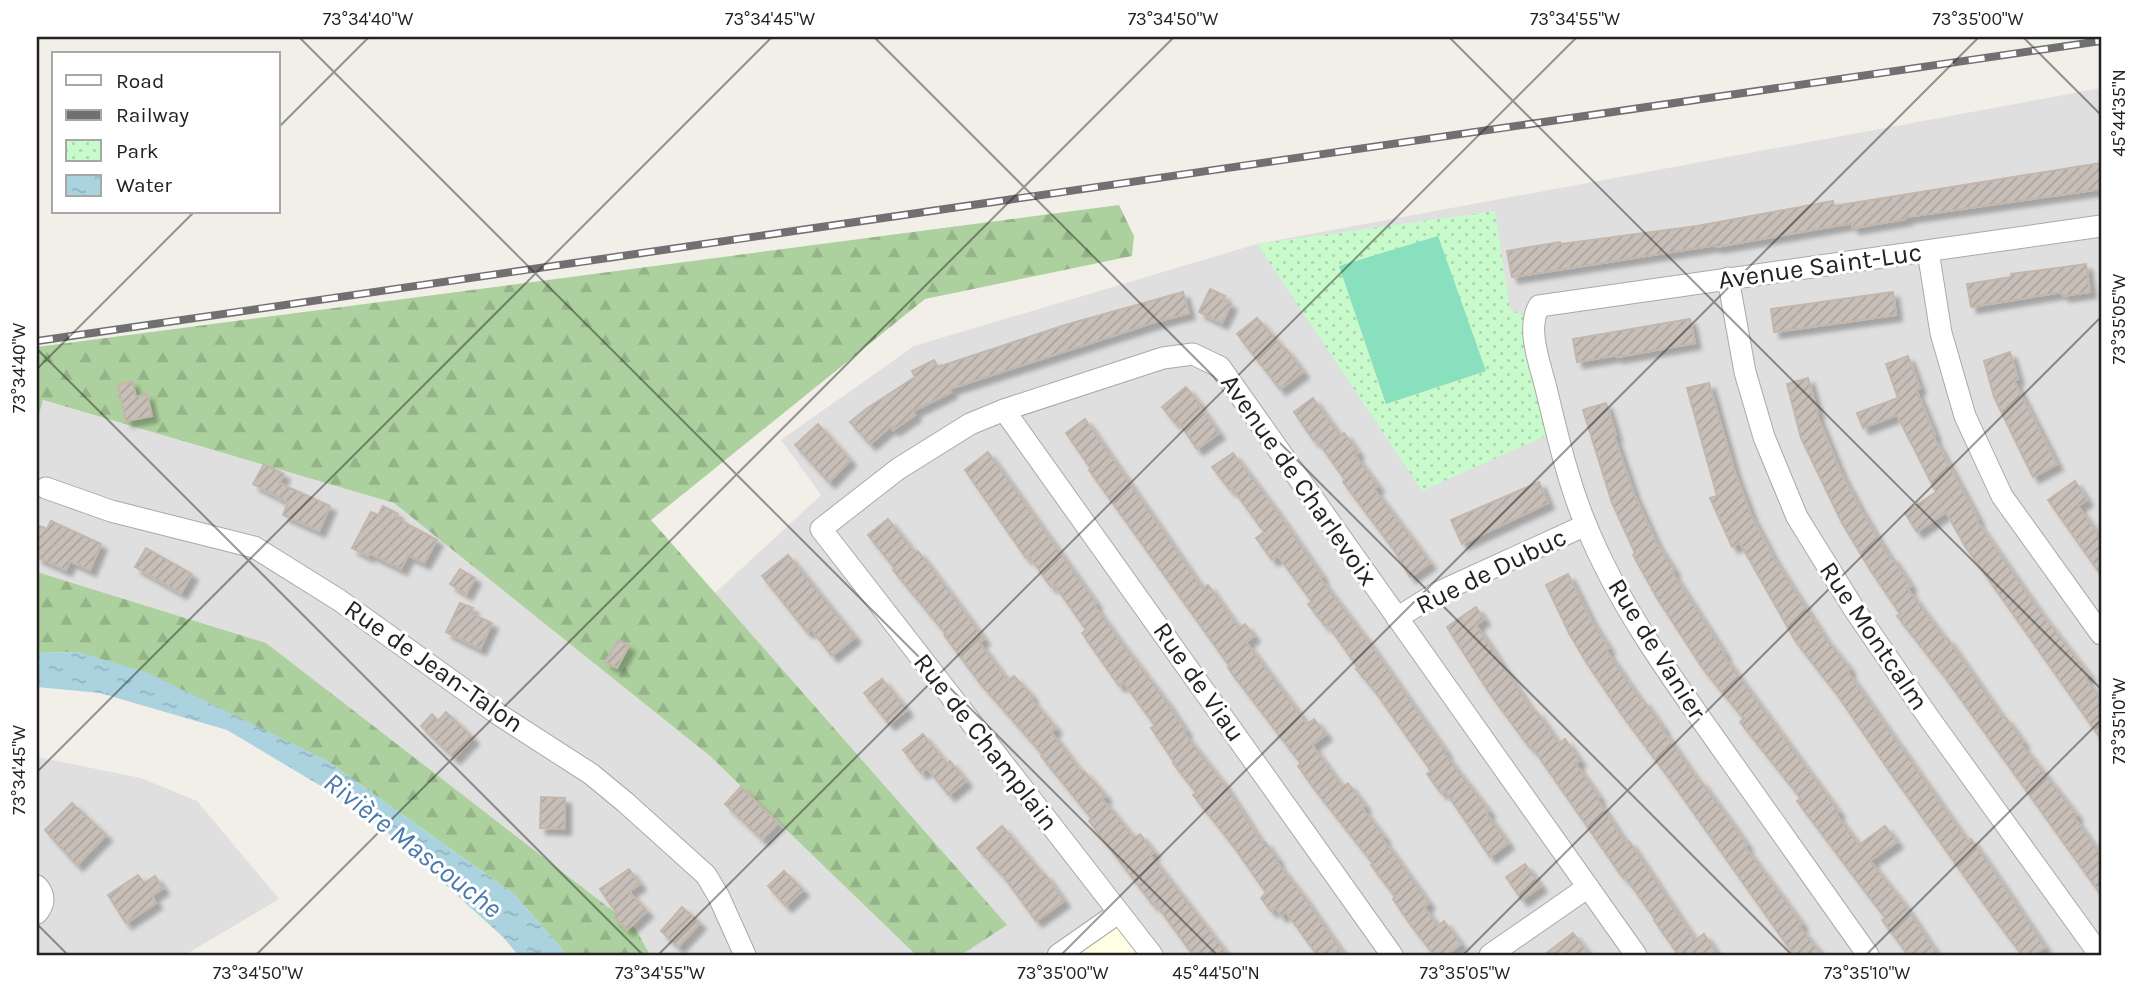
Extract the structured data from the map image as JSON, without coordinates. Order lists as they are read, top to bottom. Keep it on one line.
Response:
{"streets":{"street":["Avenue Saint-Luc","Avenue de Charlevoix","Rue de Dubuc","Rue Montcalm","Rue de Vanier","Rue de Jean-Talon","Rue de Viau","Rue de Champlain"]},"crossings":[["Avenue Saint-Luc","Rue Montcalm"],["Avenue Saint-Luc","Rue de Vanier"],["Avenue de Charlevoix","Rue de Dubuc"],["Avenue de Charlevoix","Rue de Viau"],["Avenue de Charlevoix","Rue de Champlain"],["Rue de Dubuc","Rue de Vanier"]],"water":["Rivière Mascouche"],"legend":["Road","Railway","Park","Water"],"coordinates":["73°34'40\"W","73°34'45\"W","73°34'50\"W","73°34'55\"W","73°35'00\"W","45°44'35\"N","73°35'05\"W","73°35'10\"W","45°44'50\"N"]}
